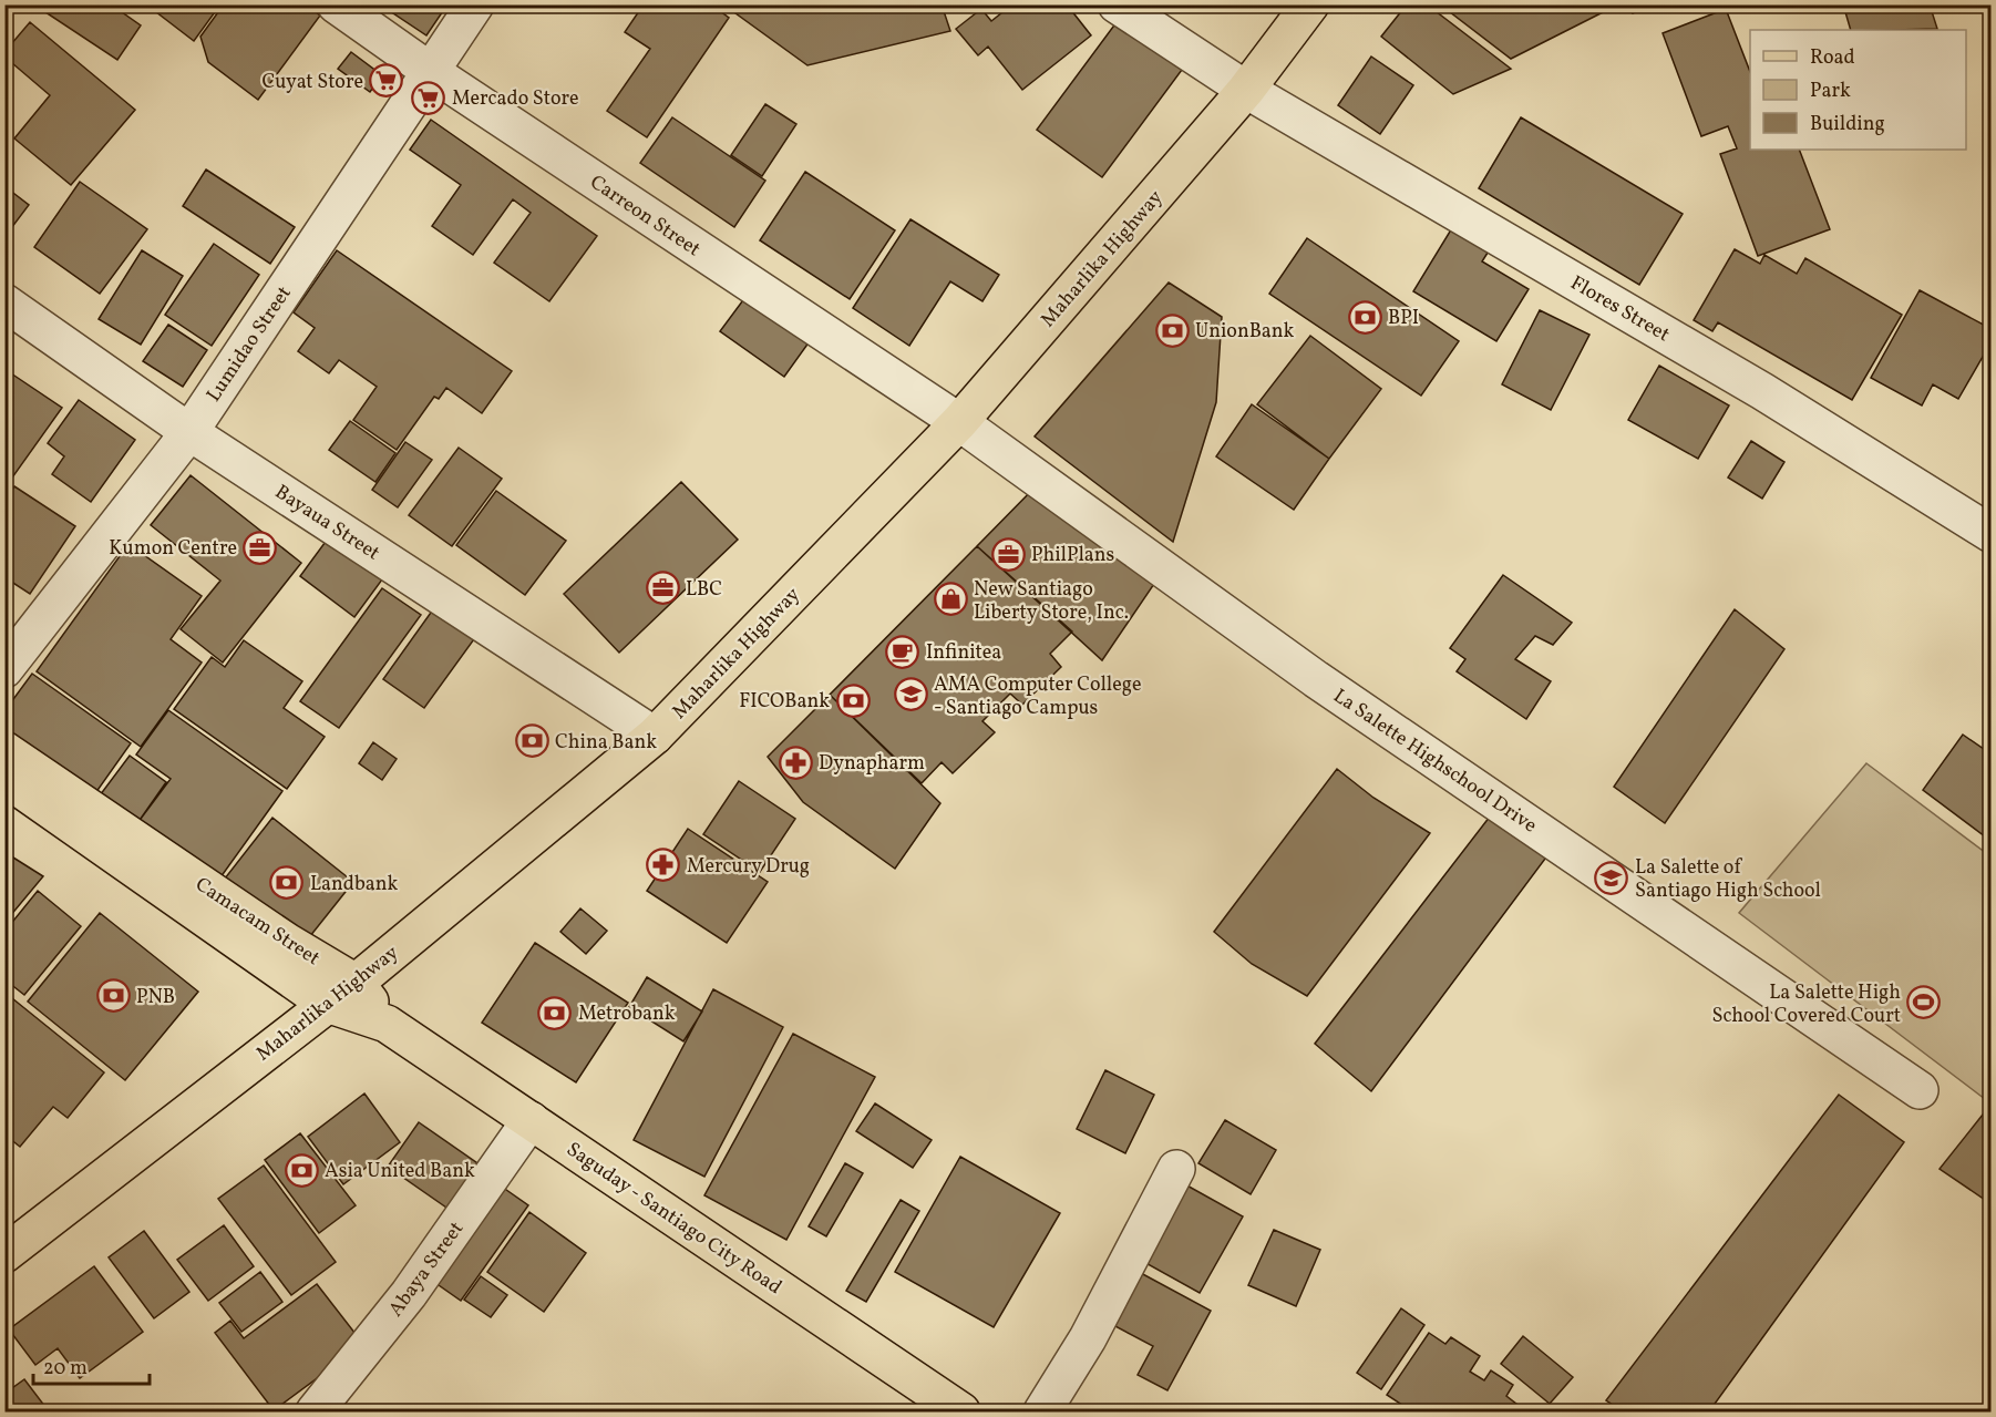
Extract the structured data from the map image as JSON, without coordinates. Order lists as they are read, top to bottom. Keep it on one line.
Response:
{"streets":{"main road":["Maharlika Highway","Camacam Street","Saguday - Santiago City Road"],"street":["Carreon Street","Flores Street","Lumidao Street","Bayaua Street","La Salette Highschool Drive","Abaya Street"]},"crossings":[["Carreon Street","Maharlika Highway"],["Carreon Street","Lumidao Street"],["Carreon Street","La Salette Highschool Drive"],["Maharlika Highway","Flores Street"],["Maharlika Highway","Bayaua Street"],["Maharlika Highway","La Salette Highschool Drive"],["Maharlika Highway","Camacam Street"],["Lumidao Street","Bayaua Street"],["Camacam Street","Saguday - Santiago City Road"],["Saguday - Santiago City Road","Abaya Street"]],"places":{"supermarket":["Cuyat Store","Mercado Store"],"bank":["BPI","UnionBank","FICOBank","China Bank","Landbank","PNB","Metrobank","Asia United Bank"],"office":["Kumon Centre","PhilPlans","LBC"],"shop":["New Santiago Liberty Store, Inc."],"cafe":["Infinitea"],"school or university":["AMA Computer College - Santiago Campus","La Salette of Santiago High School"],"pharmacy":["Dynapharm","Mercury Drug"],"sports":["La Salette High School Covered Court"]},"legend":["Road","Park","Building"],"scale_bar":"20 m"}
